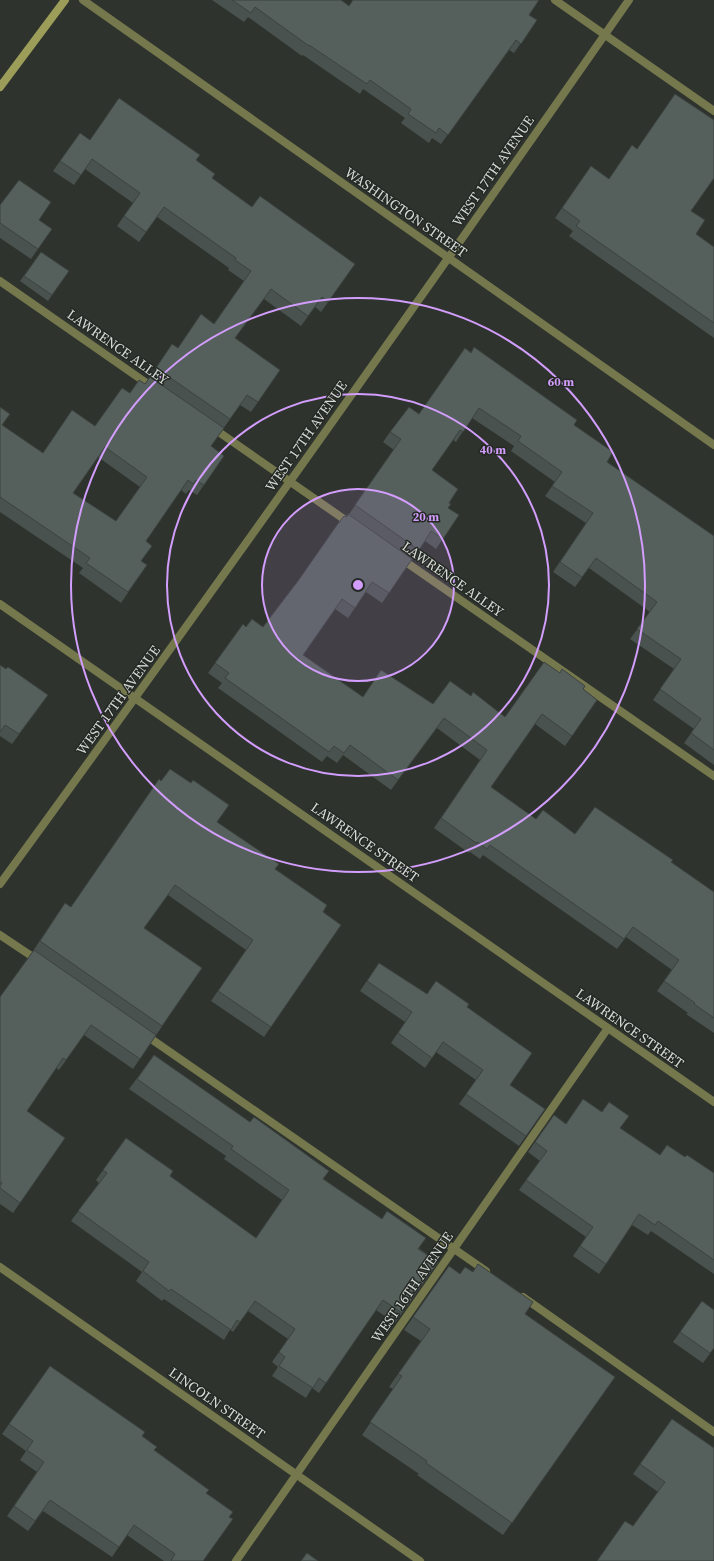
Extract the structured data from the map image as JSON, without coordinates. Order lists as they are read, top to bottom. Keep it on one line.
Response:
{"streets":{"street":["WEST 17TH AVENUE","WASHINGTON STREET","LAWRENCE ALLEY","LAWRENCE STREET","WEST 16TH AVENUE","LINCOLN STREET"]},"crossings":[["WEST 17TH AVENUE","WASHINGTON STREET"],["WEST 17TH AVENUE","LAWRENCE STREET"],["LAWRENCE STREET","WEST 16TH AVENUE"],["WEST 16TH AVENUE","LINCOLN STREET"]],"rings":["60 m","40 m","20 m"]}
